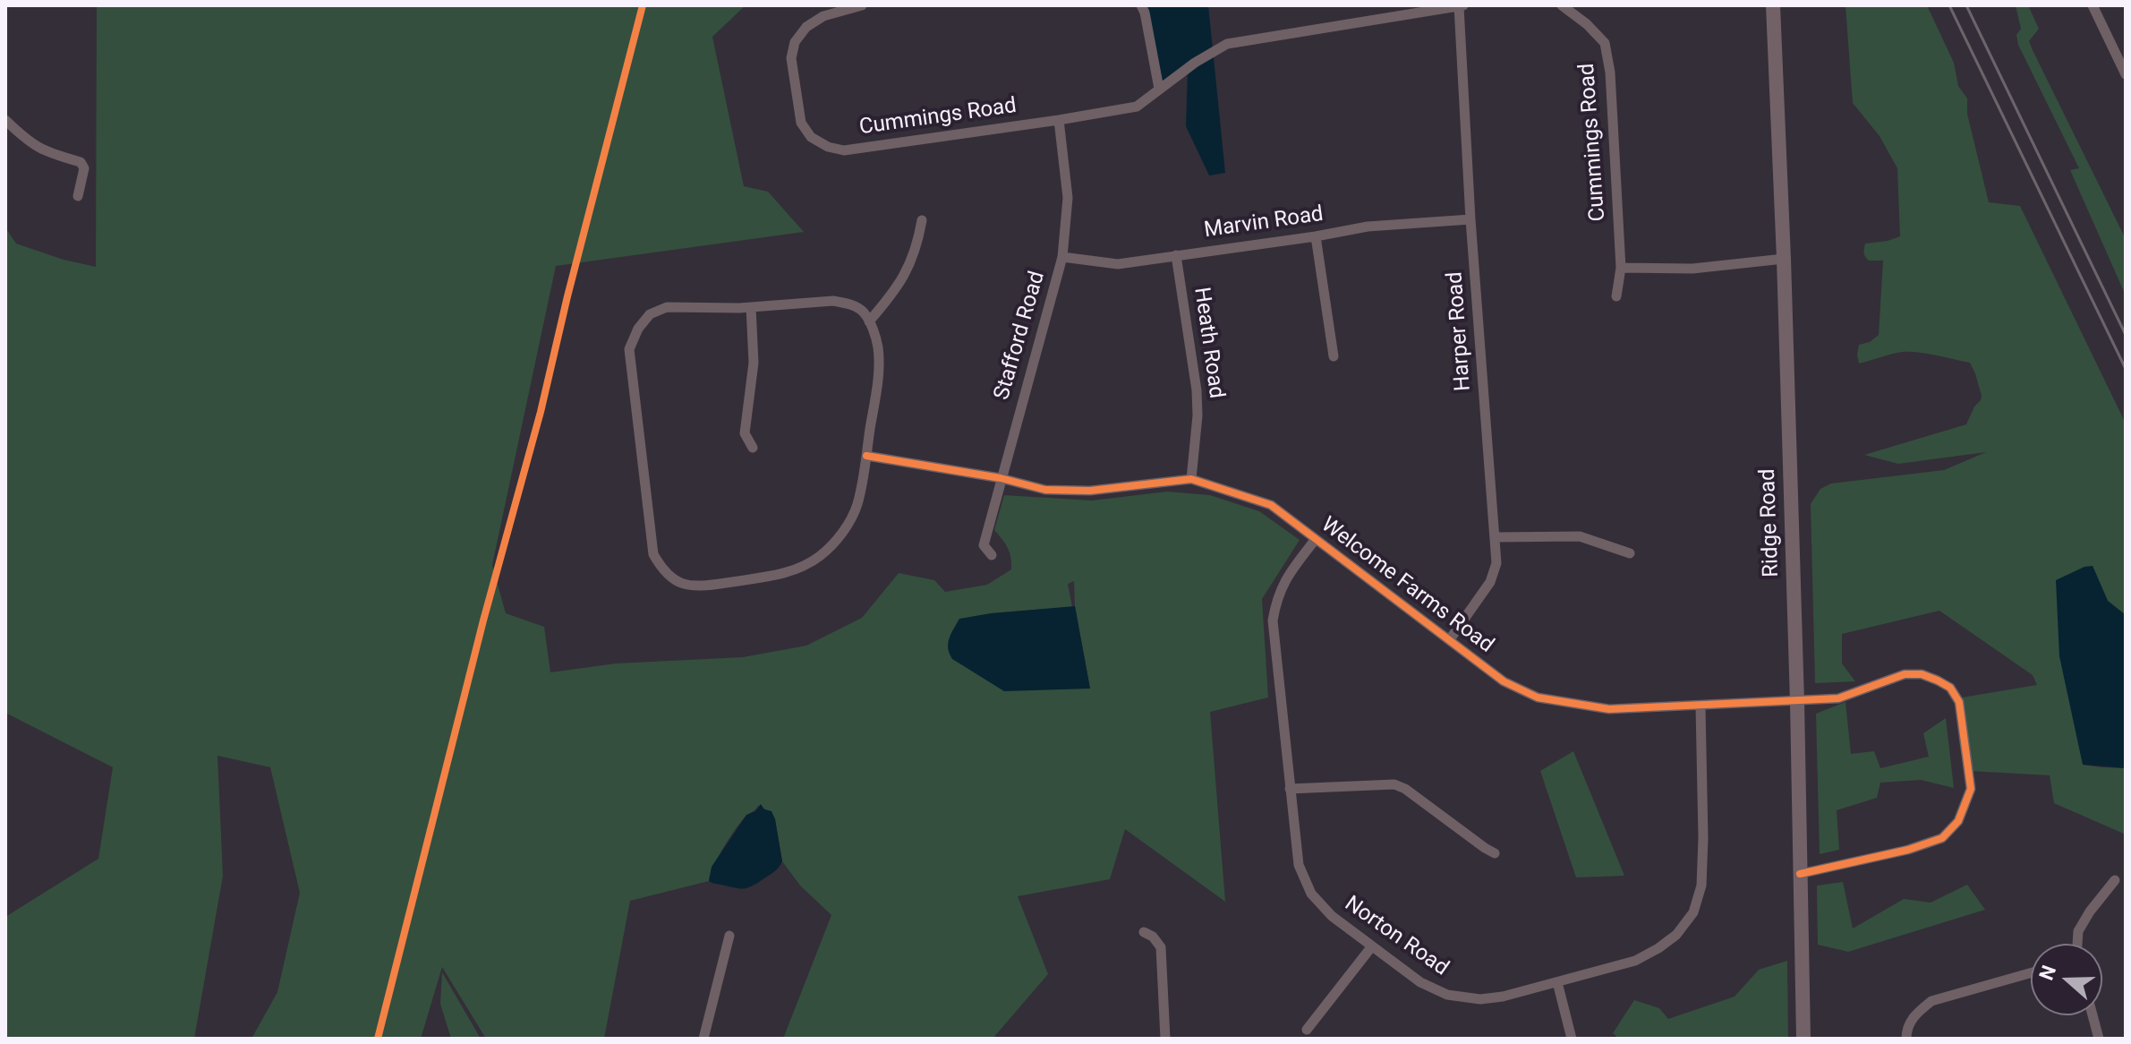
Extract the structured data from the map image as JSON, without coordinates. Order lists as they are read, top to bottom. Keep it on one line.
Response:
{"streets":{"street":["Cummings Road","Marvin Road","Harper Road","Stafford Road","Heath Road","Ridge Road","Welcome Farms Road","Norton Road"]},"crossings":[["Cummings Road","Harper Road"],["Cummings Road","Stafford Road"],["Marvin Road","Harper Road"],["Marvin Road","Stafford Road"],["Marvin Road","Heath Road"],["Harper Road","Welcome Farms Road"],["Stafford Road","Welcome Farms Road"],["Heath Road","Welcome Farms Road"],["Ridge Road","Welcome Farms Road"],["Welcome Farms Road","Norton Road"]],"north":"left"}
